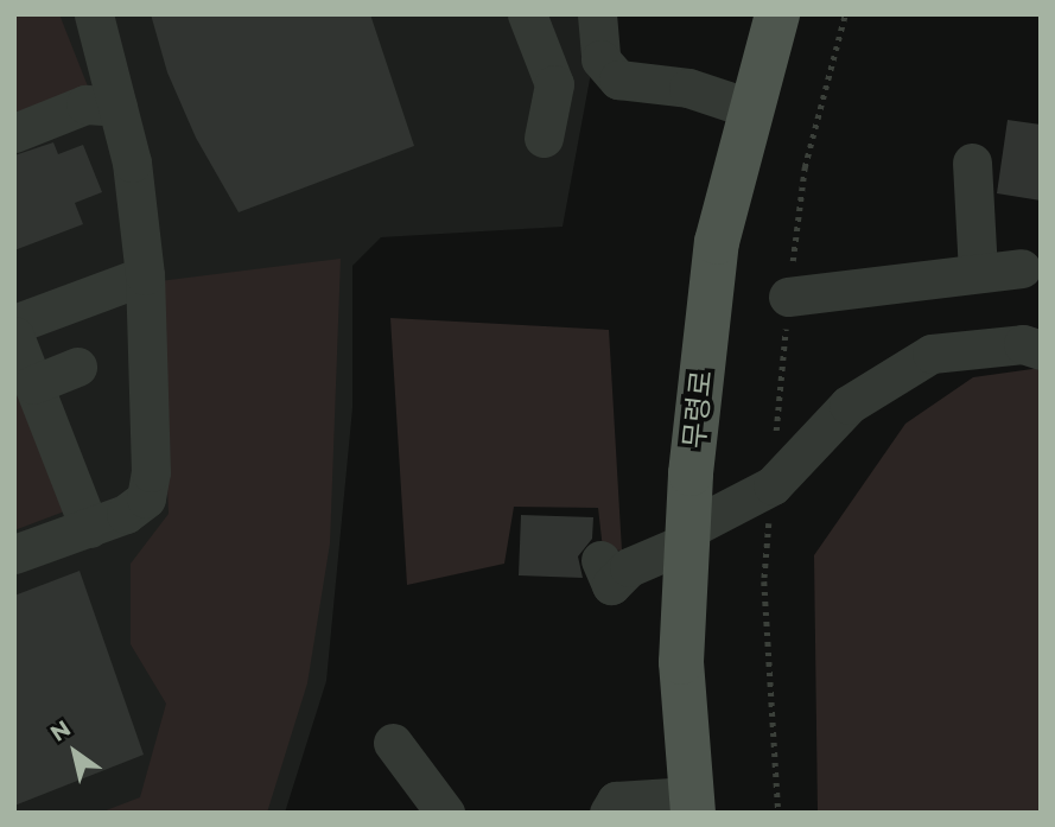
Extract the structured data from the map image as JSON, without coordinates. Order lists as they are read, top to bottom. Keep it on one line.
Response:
{"streets":{"main road":["무령로"]},"north":"top left"}
